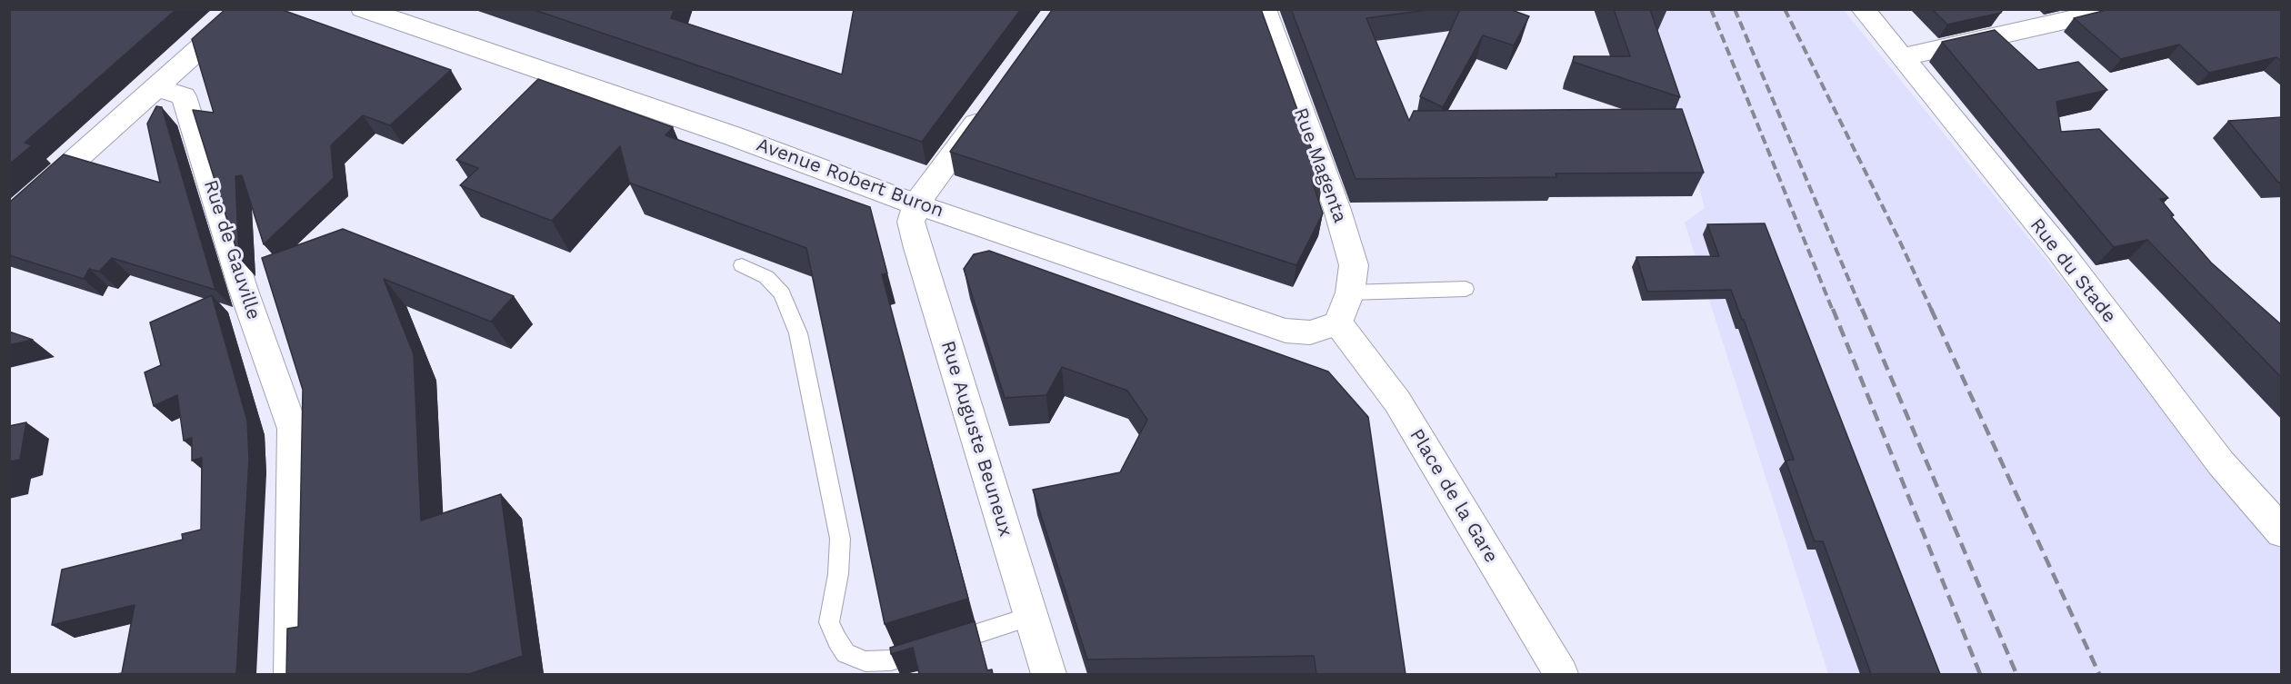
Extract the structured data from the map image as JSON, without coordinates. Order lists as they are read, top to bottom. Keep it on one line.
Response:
{"streets":{"street":["Rue Magenta","Avenue Robert Buron","Rue de Gauville","Rue du Stade","Rue Auguste Beuneux","Place de la Gare"]},"crossings":[["Rue Magenta","Avenue Robert Buron"],["Rue Magenta","Place de la Gare"],["Avenue Robert Buron","Rue Auguste Beuneux"],["Avenue Robert Buron","Place de la Gare"]]}
